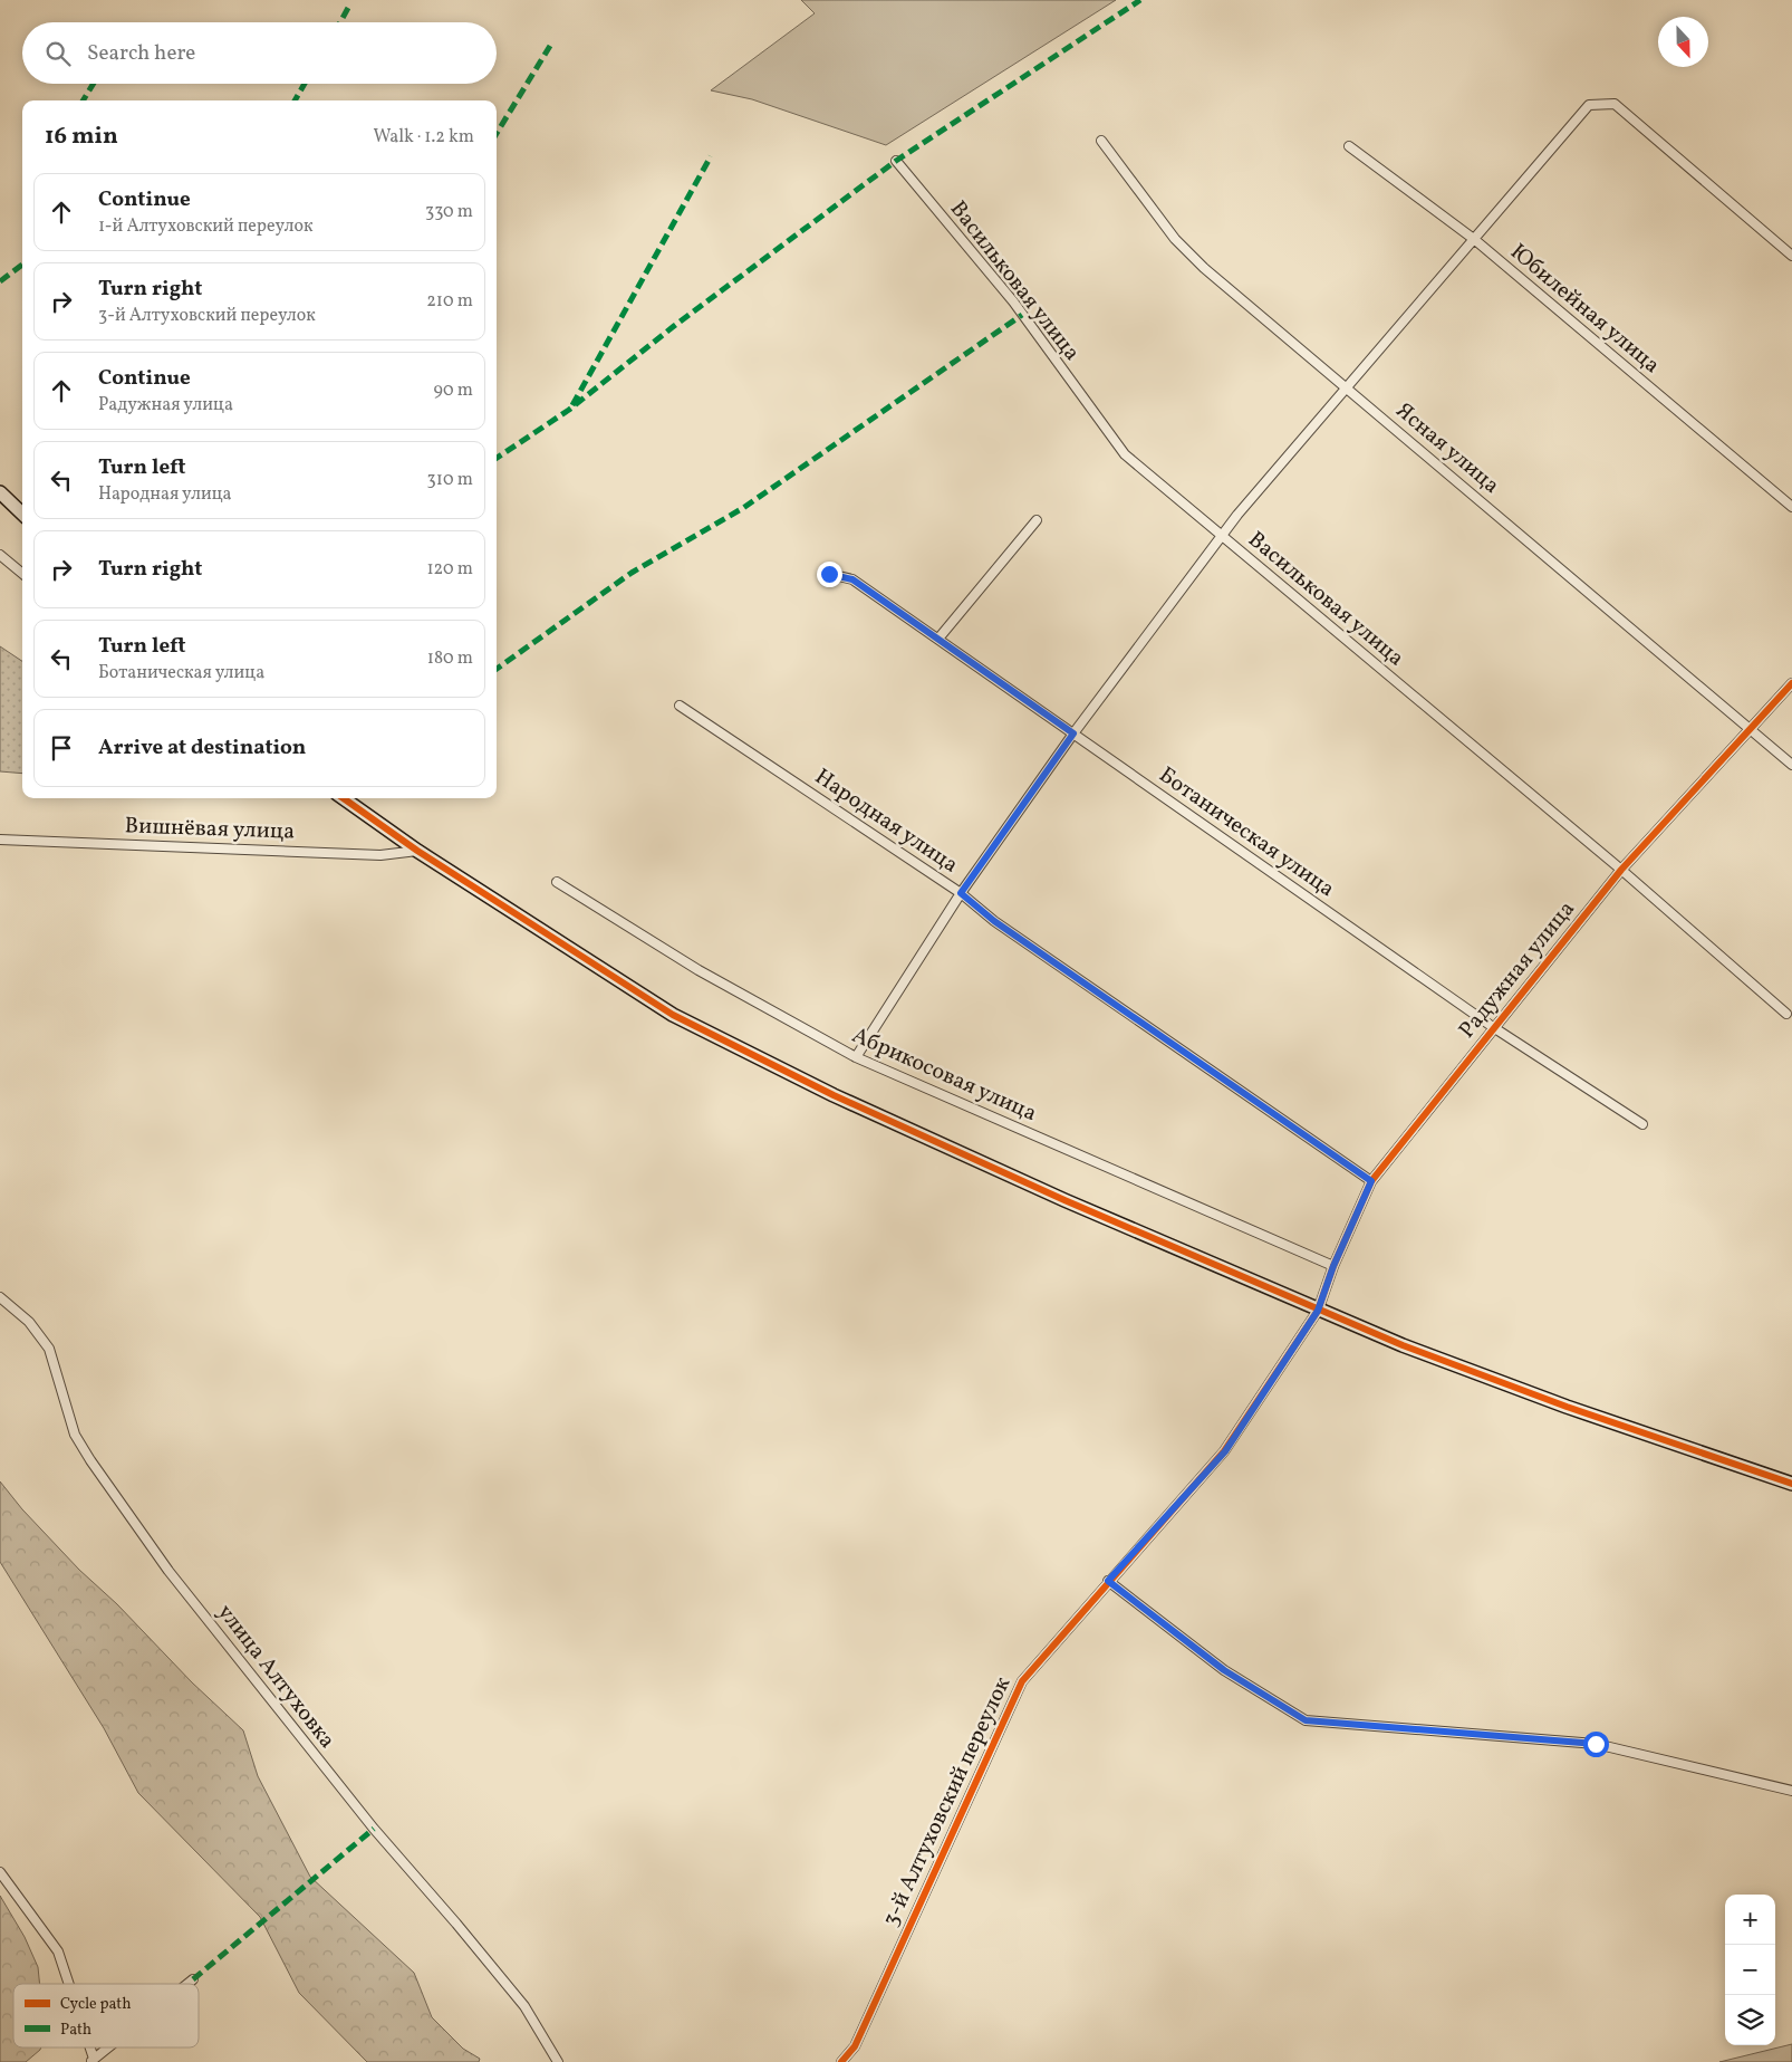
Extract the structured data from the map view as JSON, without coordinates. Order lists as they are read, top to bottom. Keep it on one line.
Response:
{"streets":{"street":["Васильковая улица","Юбилейная улица","Ясная улица","Народная улица","Вишнёвая улица","Ботаническая улица","Радужная улица","Абрикосовая улица","улица Алтуховка","3-й Алтуховский переулок"]},"crossings":[["Васильковая улица","Радужная улица"],["Ясная улица","Радужная улица"],["Народная улица","Радужная улица"],["Ботаническая улица","Радужная улица"],["Радужная улица","Абрикосовая улица"],["Радужная улица","3-й Алтуховский переулок"]],"legend":["Cycle path","Path"],"north":"bottom","page":{"search":"Search here","heading":["16 min","Walk · 1.2 km"],"list":[["Continue","1-й Алтуховский переулок","330 m"],["Turn right","3-й Алтуховский переулок","210 m"],["Continue","Радужная улица","90 m"],["Turn left","Народная улица","310 m"],["Turn right","120 m"],["Turn left","Ботаническая улица","180 m"],"Arrive at destination"],"map_buttons":["+","−"]}}
